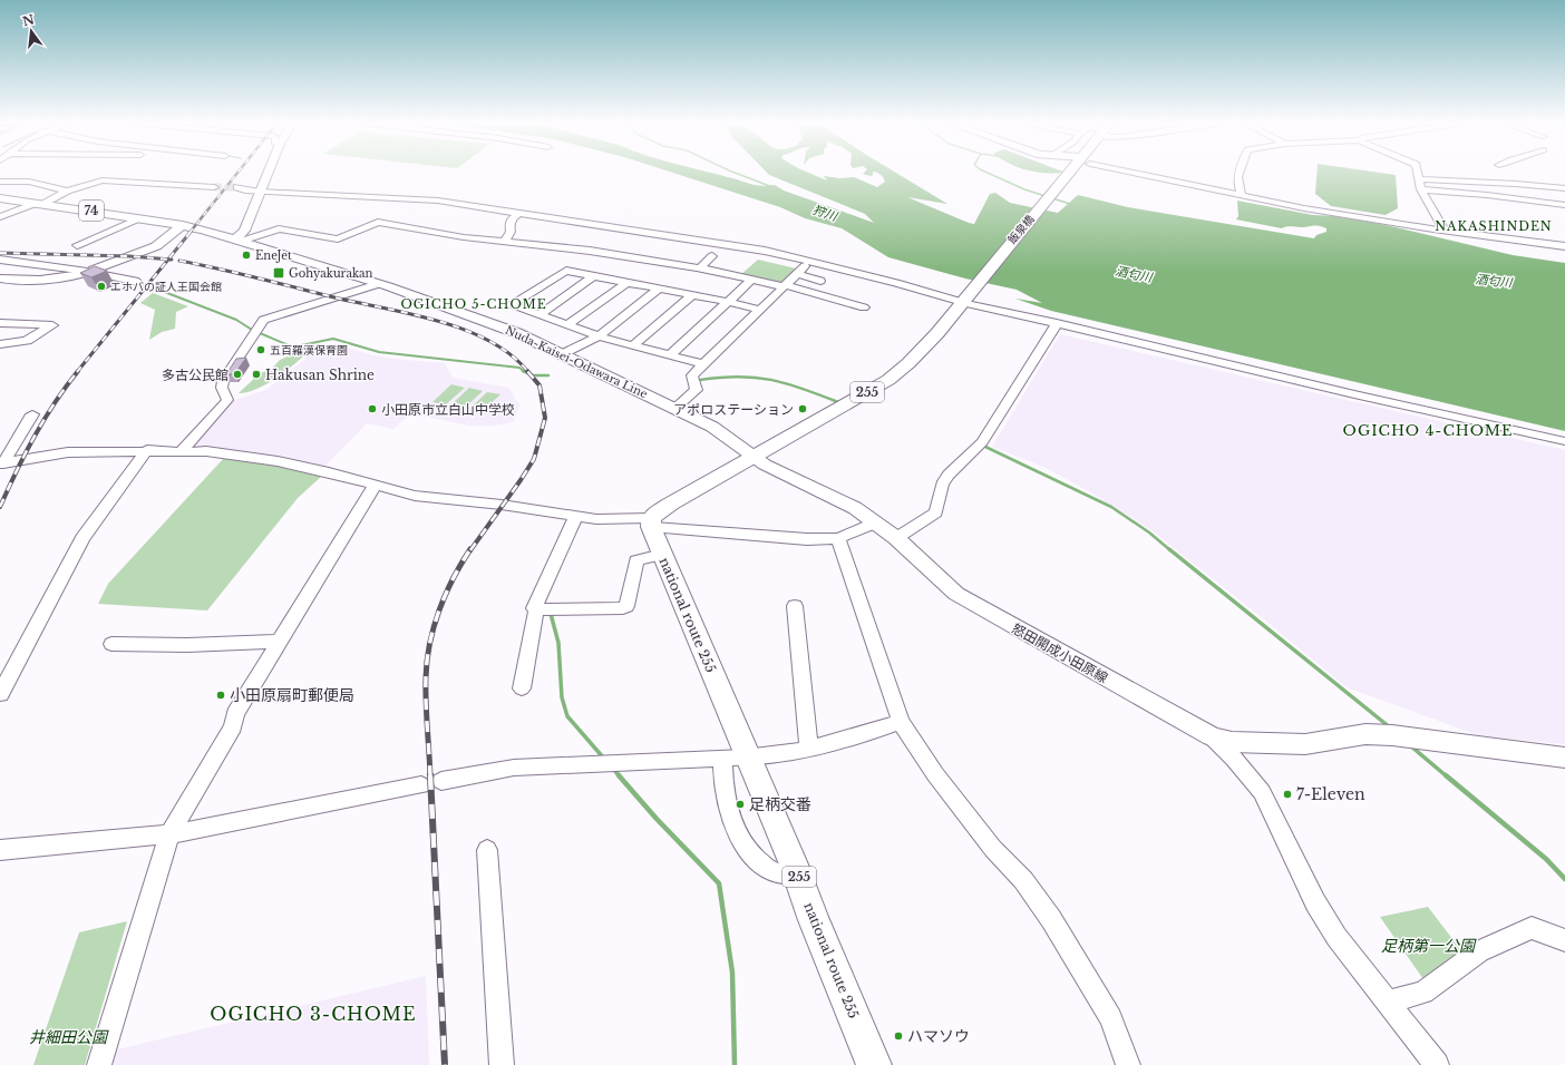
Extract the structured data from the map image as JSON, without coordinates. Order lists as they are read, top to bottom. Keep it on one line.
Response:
{"streets":{"highway":["飯泉橋","255","national route 255"],"main road":["74","Nuda-Kaisei-Odawara Line","怒田開成小田原線"]},"crossings":[["74","Nuda-Kaisei-Odawara Line"],["飯泉橋","255"],["Nuda-Kaisei-Odawara Line","255"],["Nuda-Kaisei-Odawara Line","怒田開成小田原線"],["255","national route 255"],["255","怒田開成小田原線"]],"districts":["NAKASHINDEN","OGICHO 5-CHOME","OGICHO 4-CHOME","OGICHO 3-CHOME"],"water":["狩川","酒匂川"],"parks":["足柄第一公園","井細田公園"],"places":{"other":["EneJet","エホバの証人王国会館","五百羅漢保育園","多古公民館","Hakusan Shrine","小田原市立白山中学校","アポロステーション","小田原扇町郵便局","7-Eleven","足柄交番","ハマソウ"],"transit":["Gohyakurakan"]},"north":"top"}
